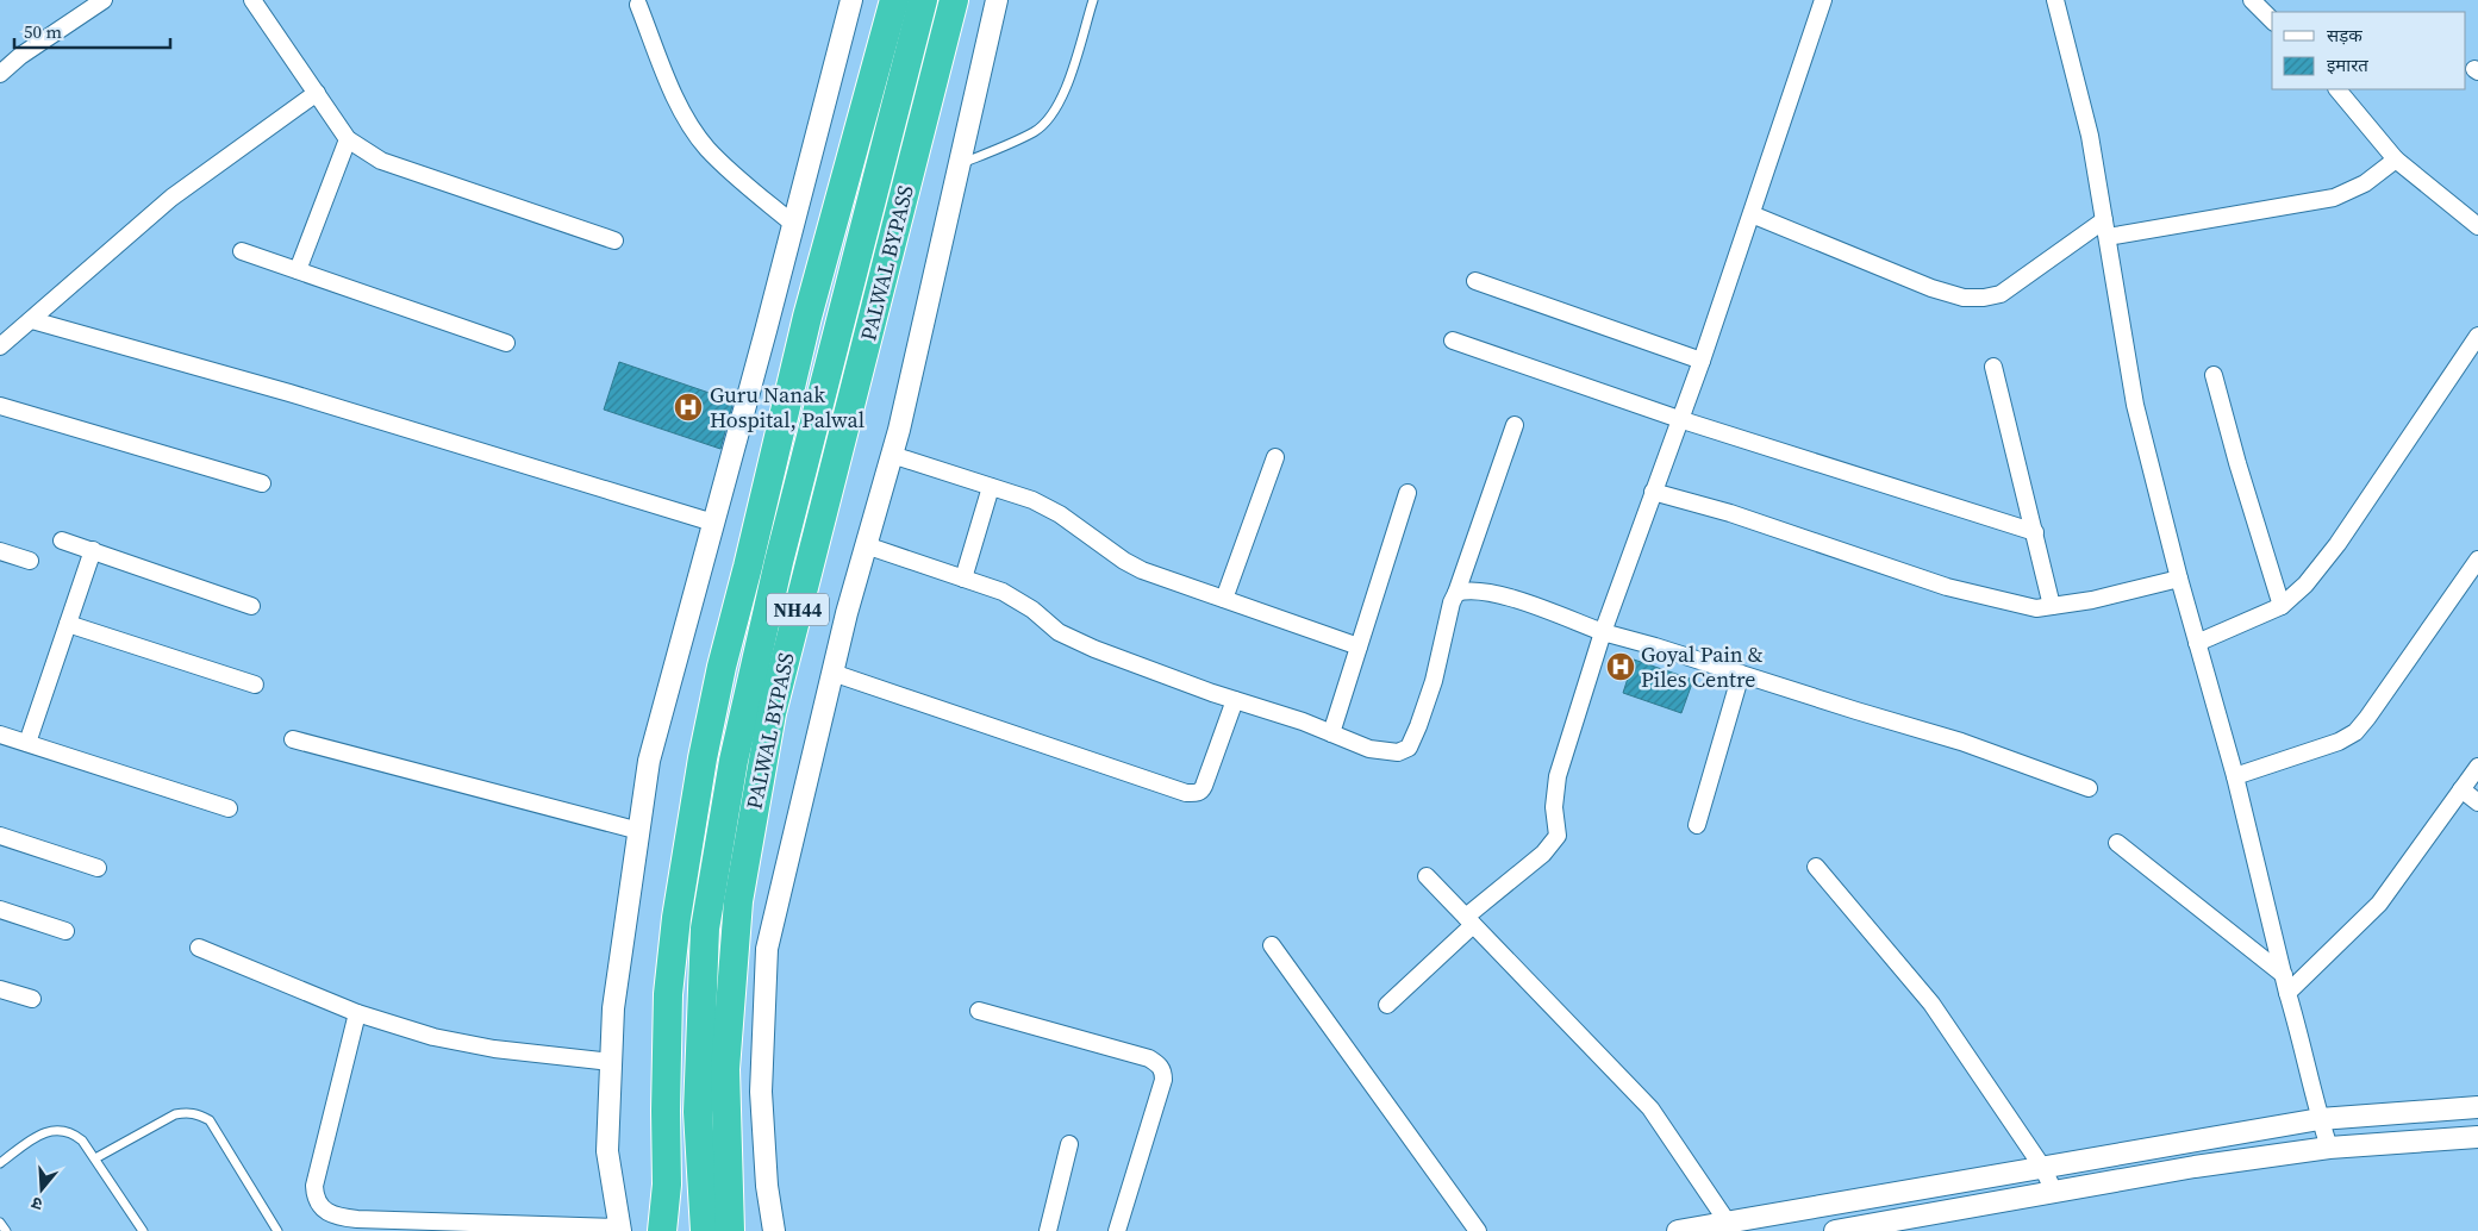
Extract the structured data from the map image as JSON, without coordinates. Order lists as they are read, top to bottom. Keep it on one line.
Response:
{"streets":{"highway":["PALWAL BYPASS","NH44"]},"places":{"hospital":["Guru Nanak Hospital, Palwal","Goyal Pain & Piles Centre"]},"legend":["सड़क","इमारत"],"scale_bar":"50 m","north":"bottom"}
